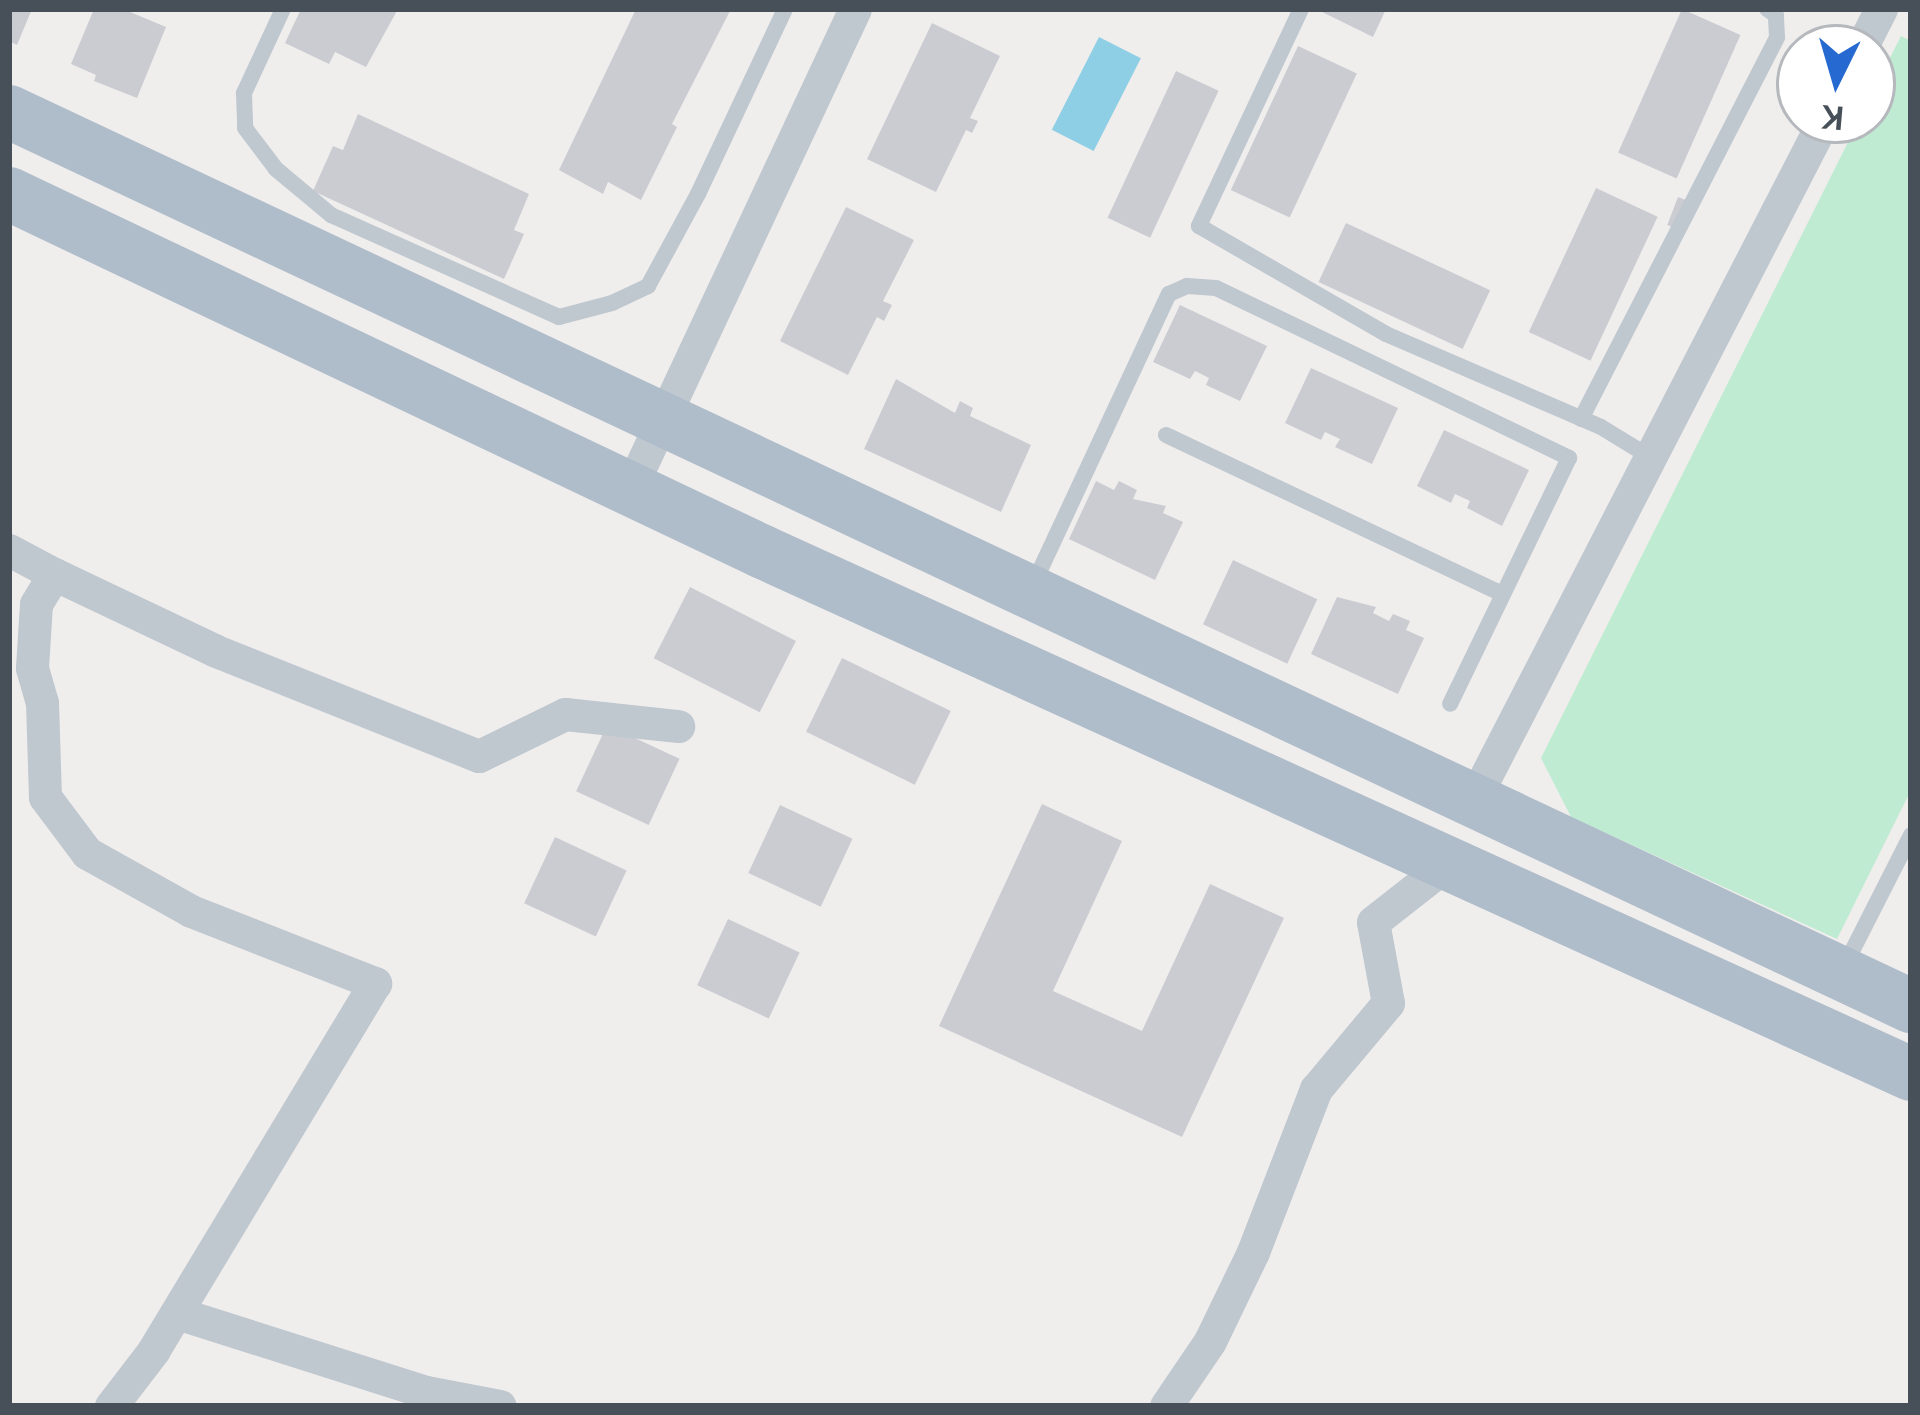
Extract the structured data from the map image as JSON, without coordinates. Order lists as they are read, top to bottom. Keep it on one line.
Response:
{"north":"bottom"}
